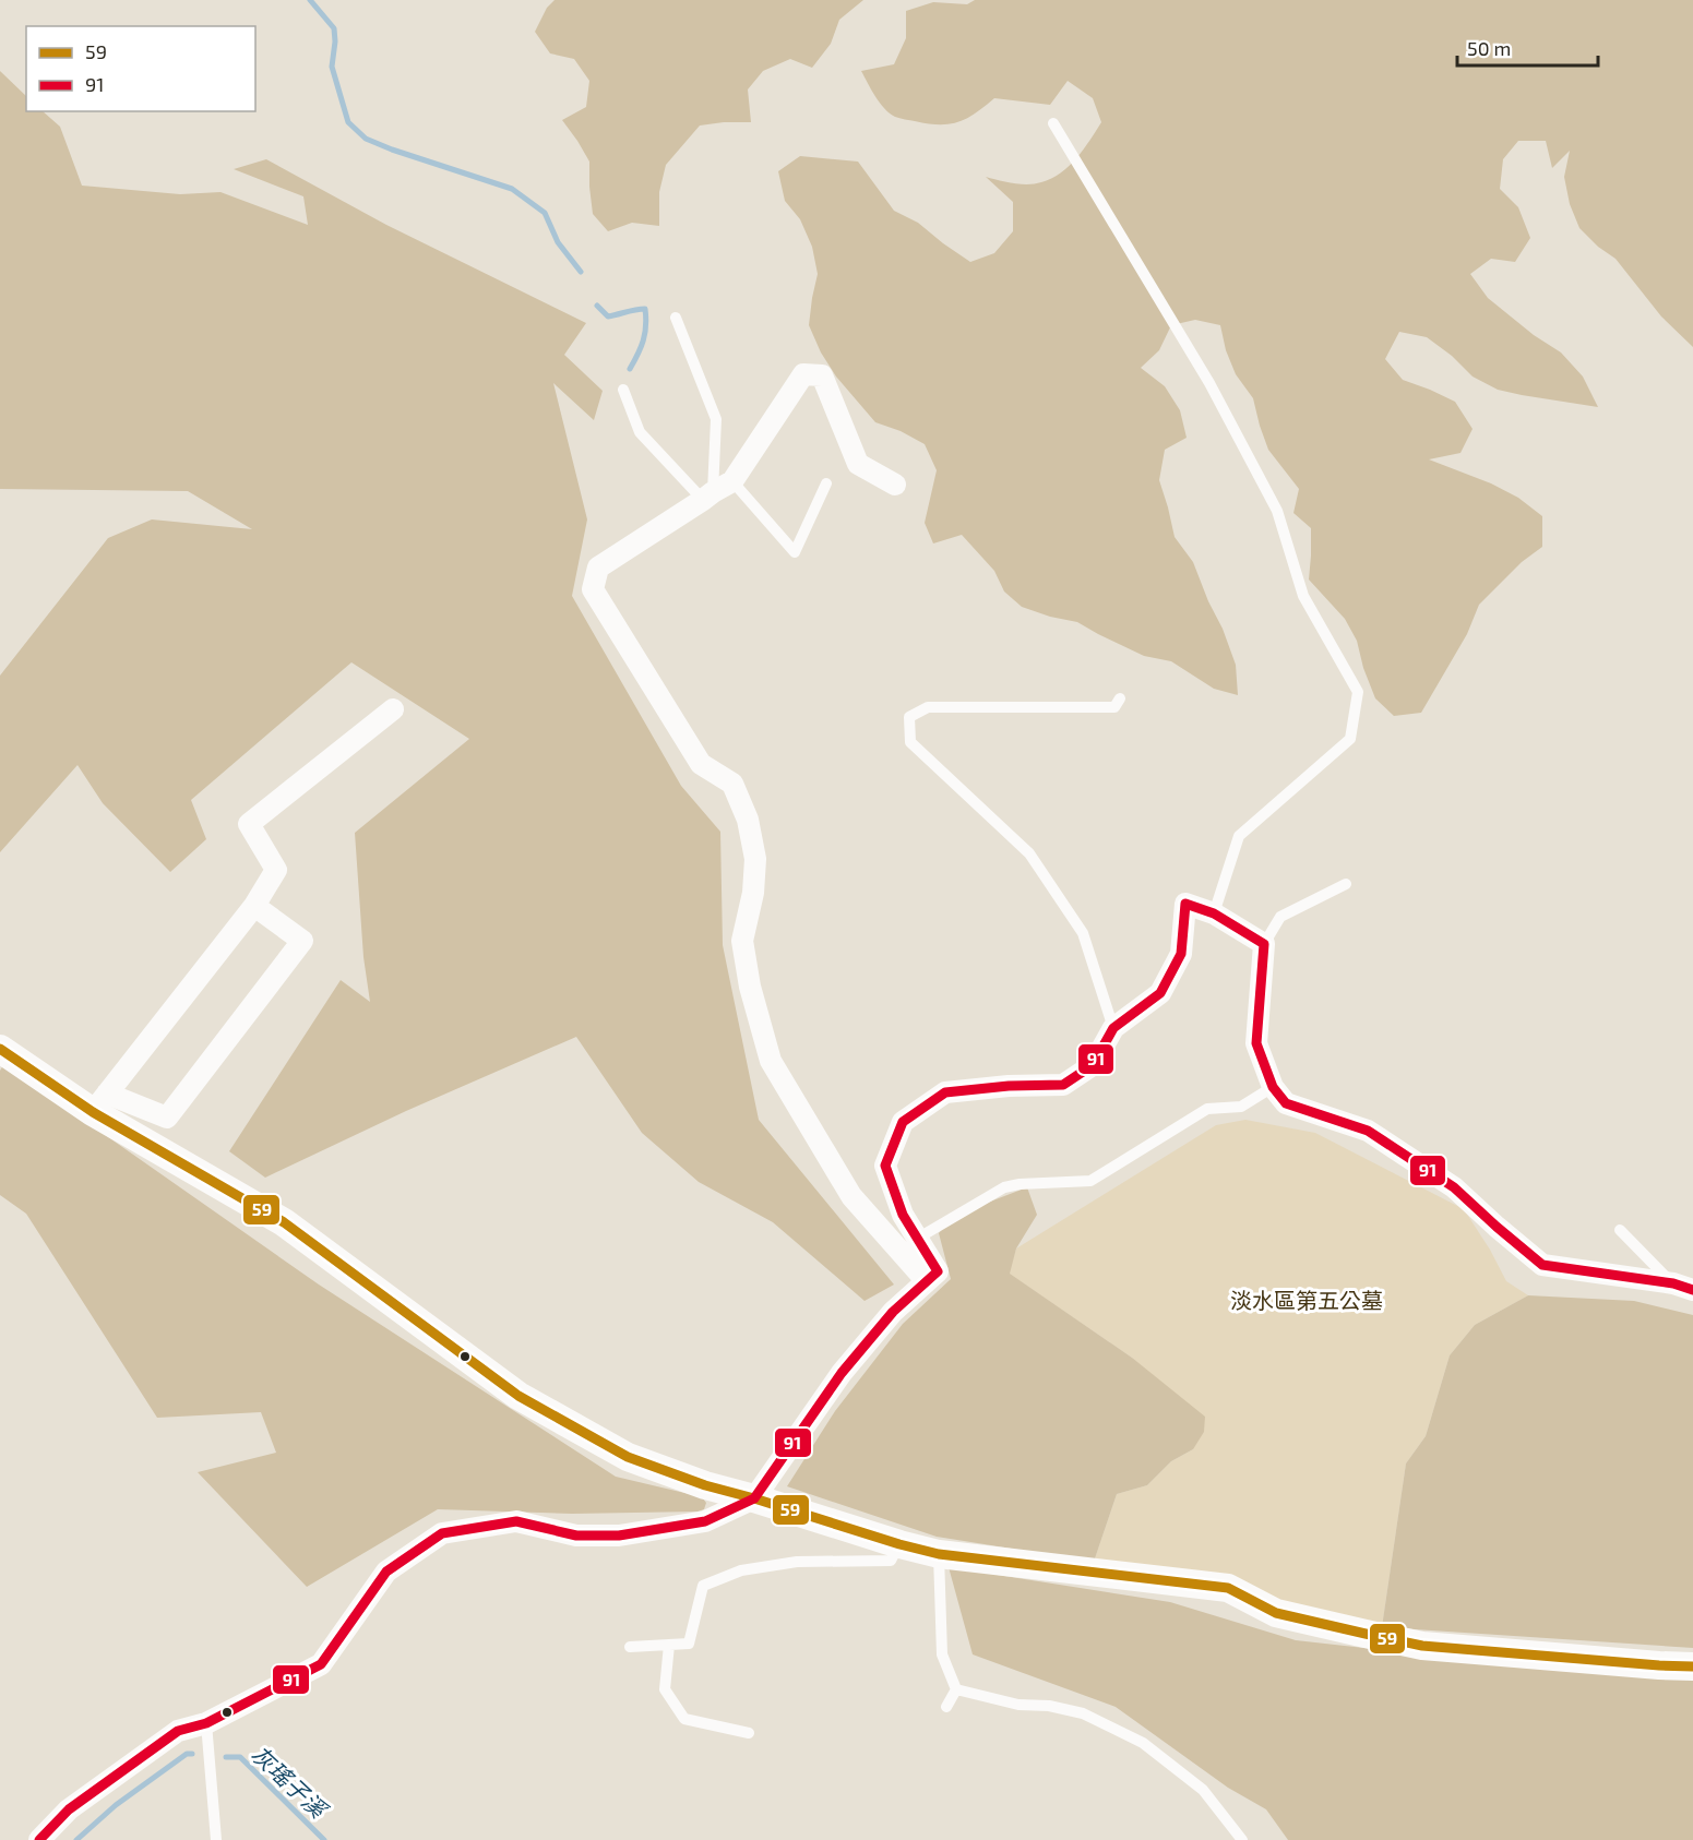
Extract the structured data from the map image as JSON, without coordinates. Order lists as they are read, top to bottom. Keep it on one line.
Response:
{"water":["灰瑤子溪"],"parks":["淡水區第五公墓"],"lines":["transit line 91","transit line 59"],"legend":["59","91"],"scale_bar":"50 m"}
